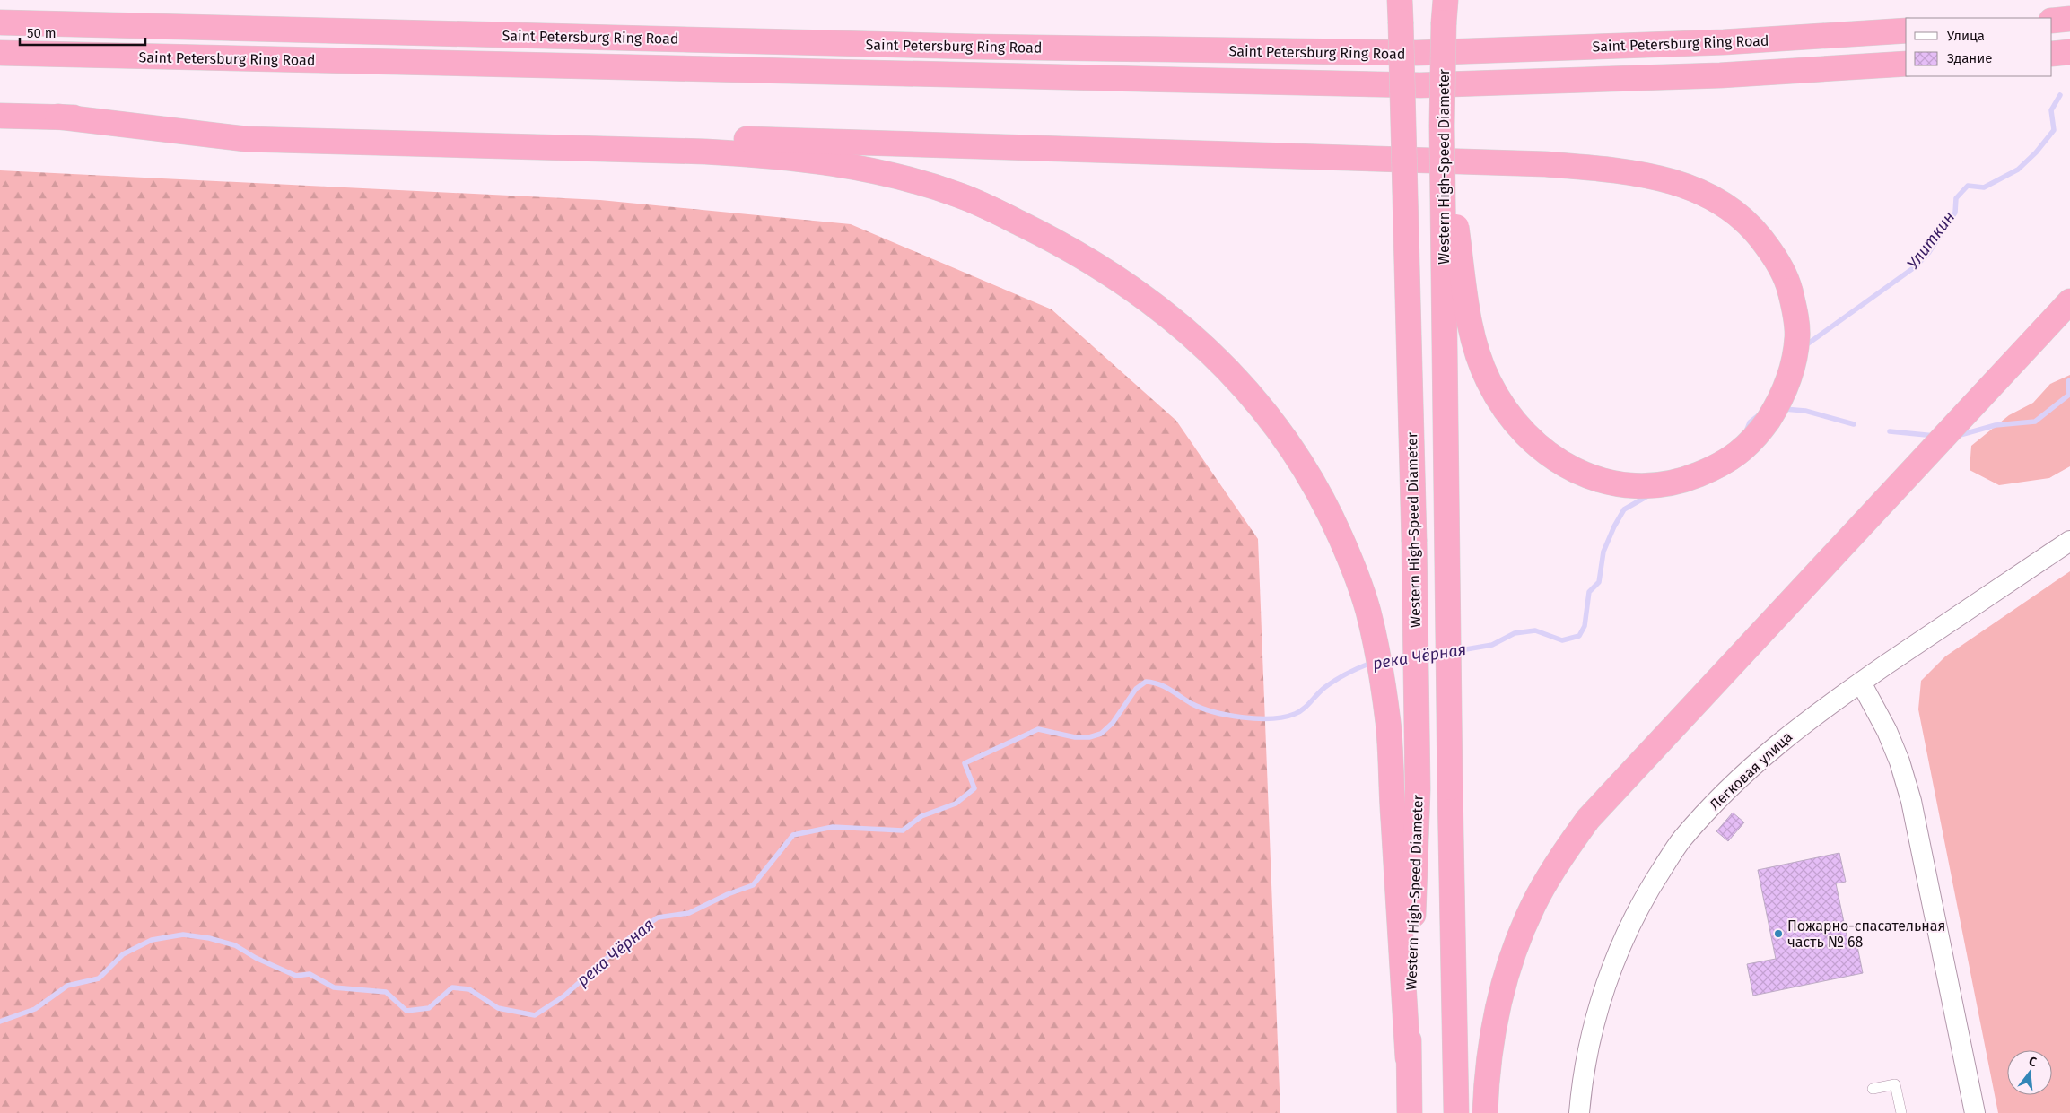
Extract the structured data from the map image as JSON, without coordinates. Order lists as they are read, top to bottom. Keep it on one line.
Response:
{"streets":{"highway":["Saint Petersburg Ring Road","Western High-Speed Diameter"],"street":["Легковая улица"]},"water":["Улиткин","река Чёрная"],"places":["Пожарно-спасательная часть № 68"],"legend":["Улица","Здание"],"scale_bar":"50 m","north":"top"}
